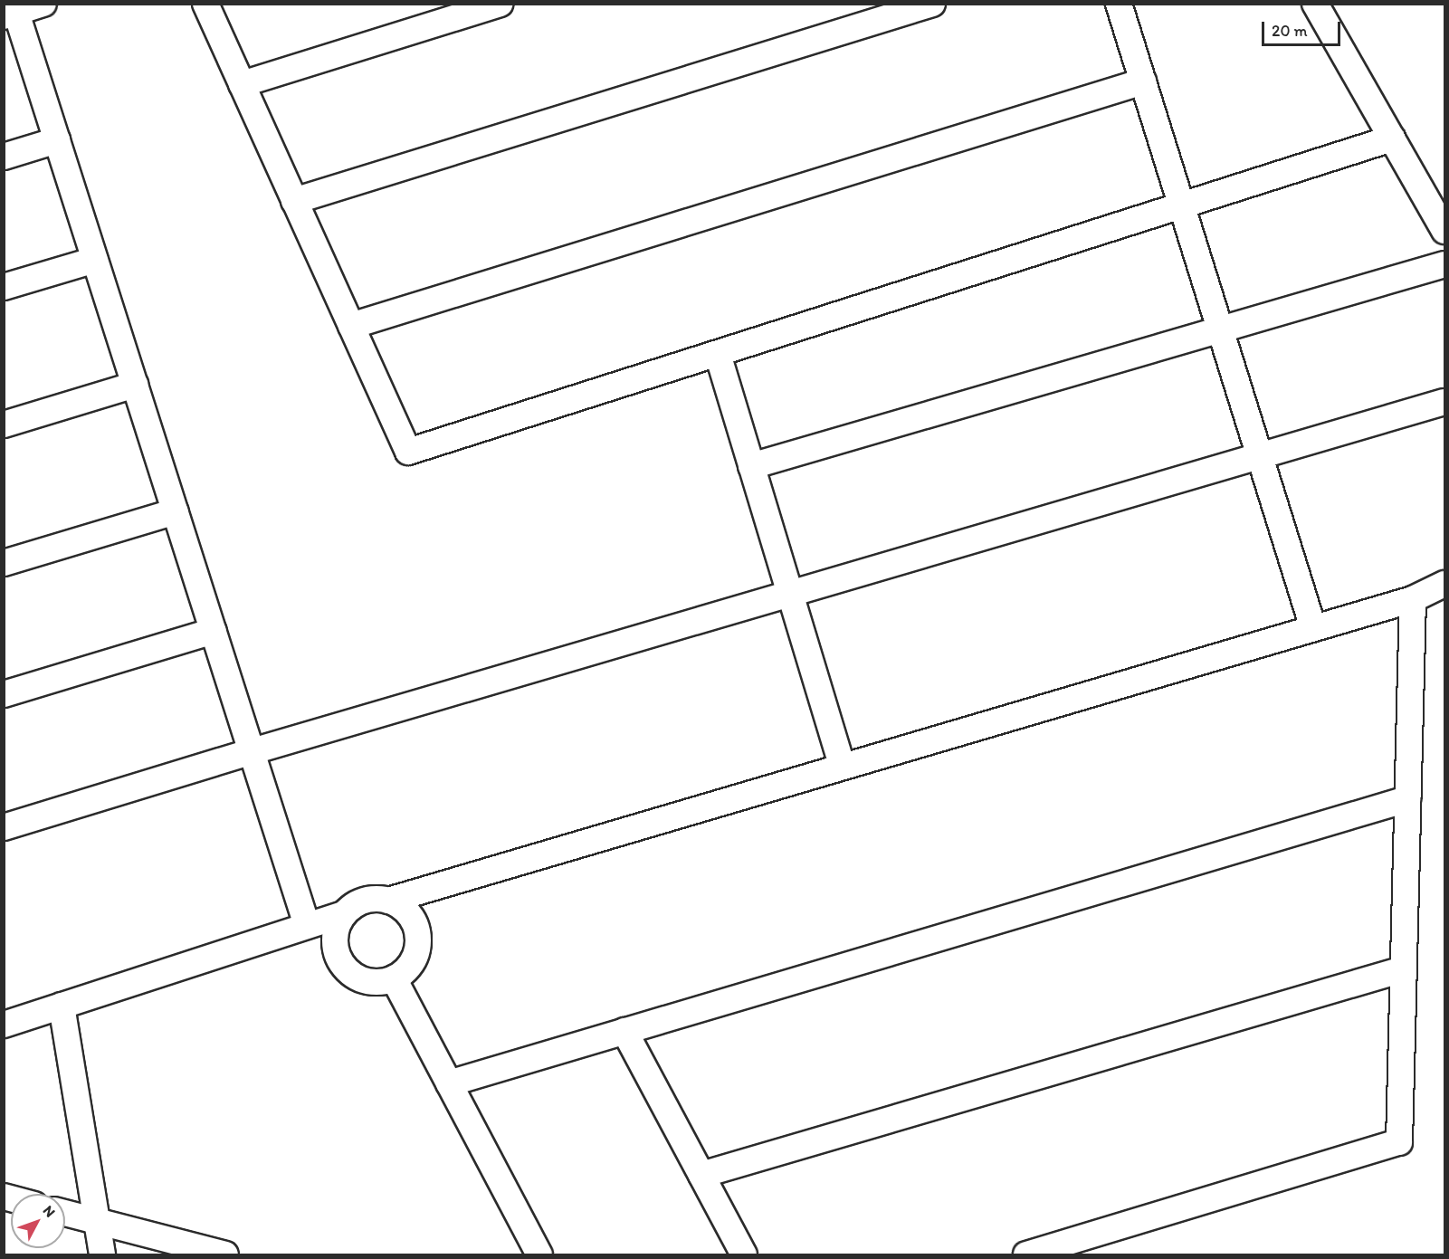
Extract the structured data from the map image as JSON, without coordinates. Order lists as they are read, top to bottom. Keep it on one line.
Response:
{"scale_bar":"20 m","north":"top right"}
